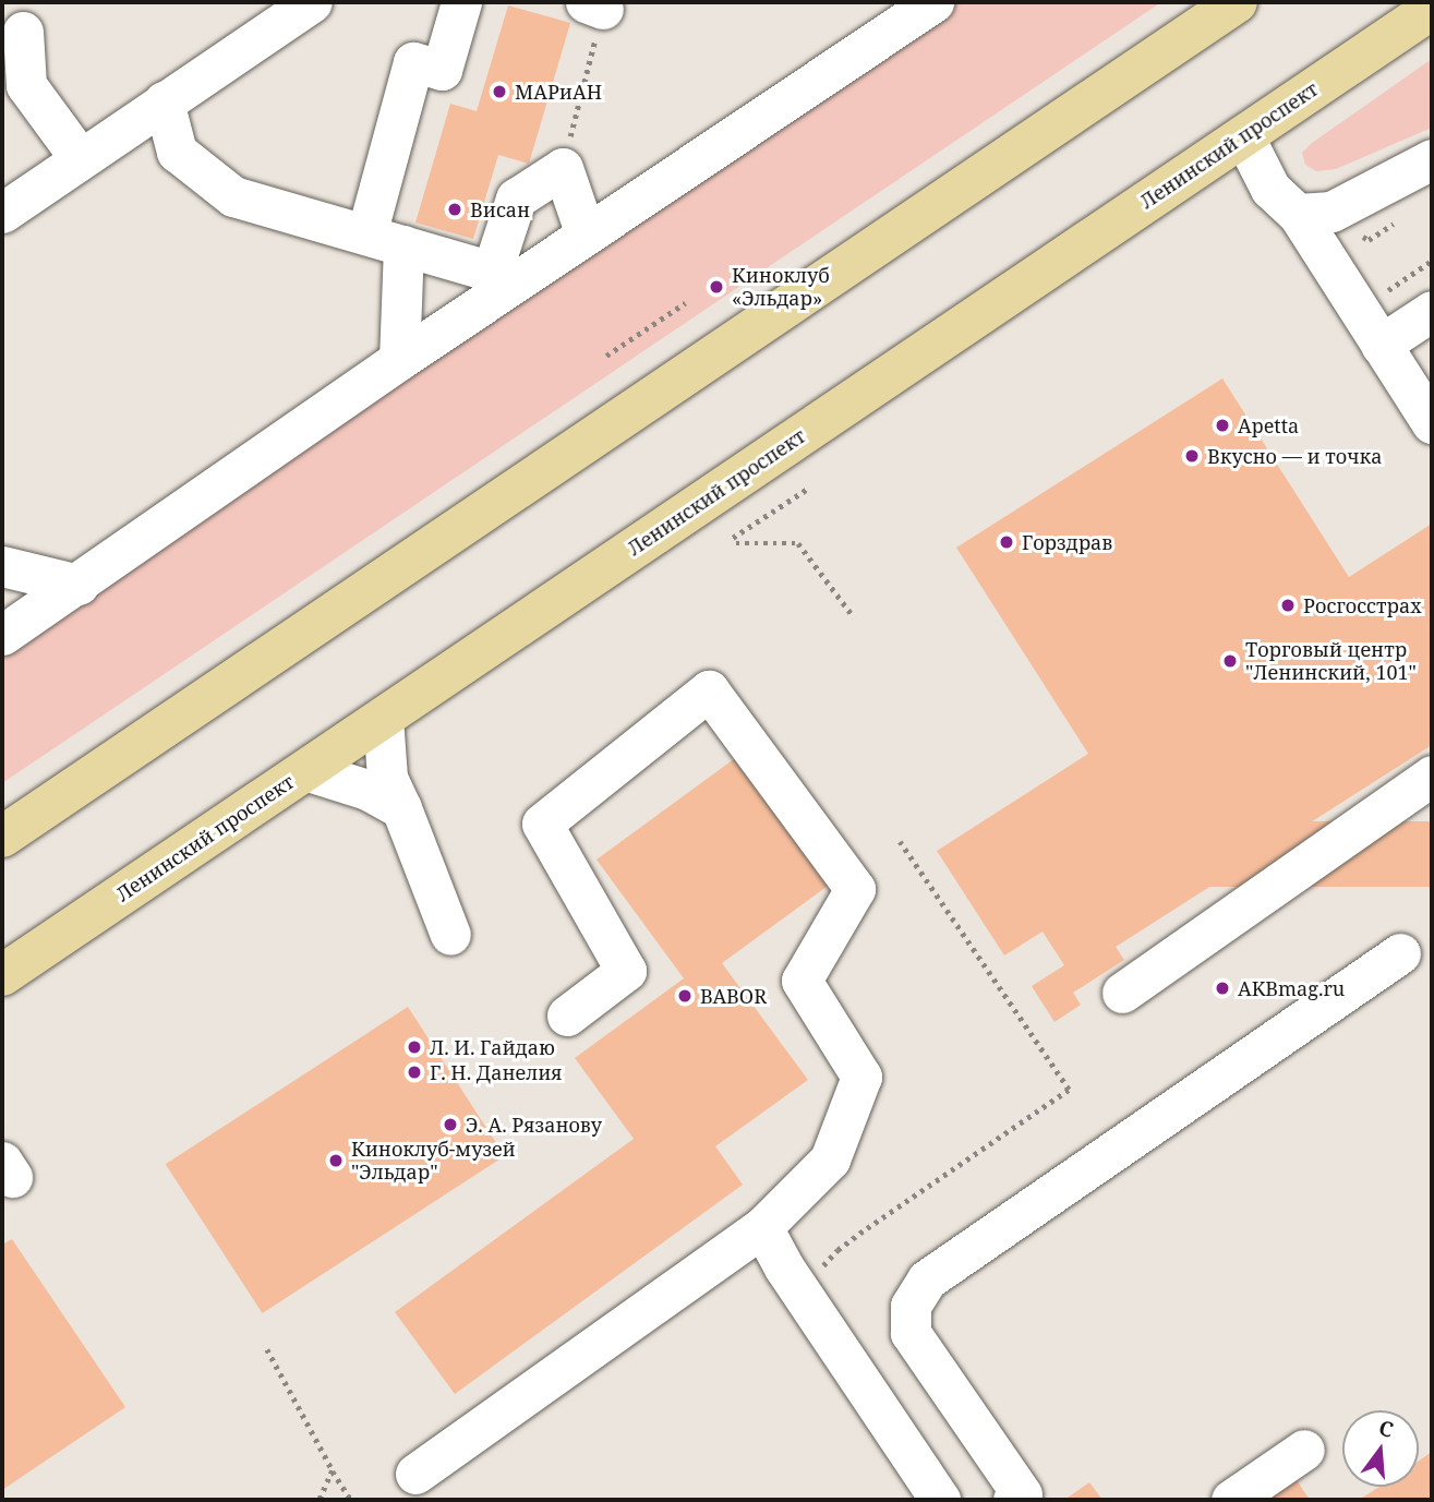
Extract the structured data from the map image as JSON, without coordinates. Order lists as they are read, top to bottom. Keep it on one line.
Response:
{"streets":{"main road":["Ленинский проспект"]},"places":["МАРиАН","Висан","Киноклуб «Эльдар»","Apetta","Вкусно — и точка","Горздрав","Росгосстрах","Торговый центр \"Ленинский, 101\"","AKBmag.ru","BABOR","Л. И. Гайдаю","Г. Н. Данелия","Э. А. Рязанову","Киноклуб-музей \"Эльдар\""],"north":"top"}
